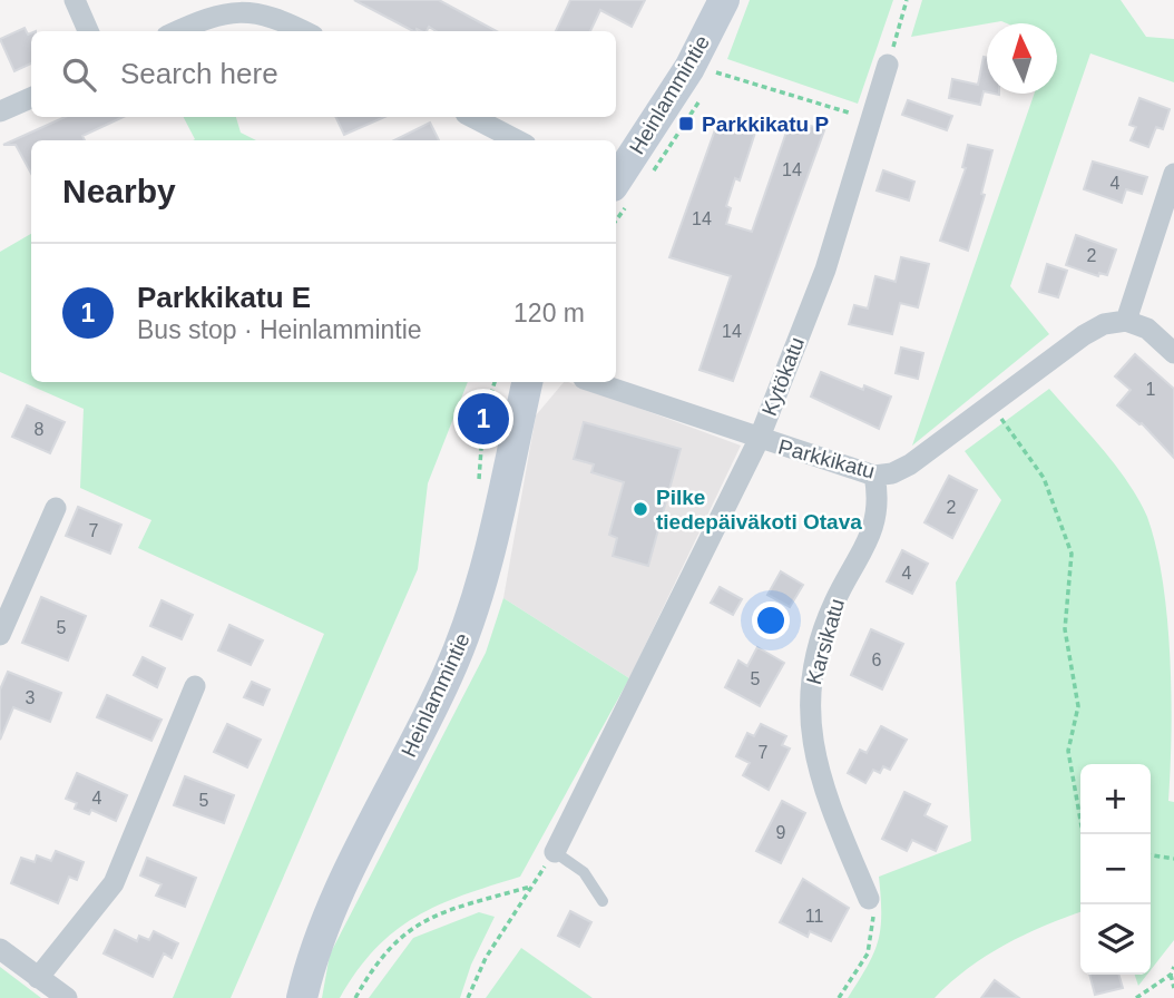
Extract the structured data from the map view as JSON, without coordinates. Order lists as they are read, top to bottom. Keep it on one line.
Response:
{"streets":{"street":["Heinlammintie","Kytökatu","Parkkikatu","Karsikatu"]},"crossings":[["Kytökatu","Parkkikatu"],["Parkkikatu","Karsikatu"]],"places":{"transit":["Parkkikatu P"],"other":["Pilke tiedepäiväkoti Otava"]},"house_numbers":["14","4","14","2","14","1","8","2","7","4","5","6","5","3","7","4","5","9","11"],"north":"top","page":{"search":"Search here","heading":"Nearby","list":[{"mark":"1","name":"Parkkikatu E","note":"Bus stop · Heinlammintie","value":"120 m"}],"pins":"1","map_buttons":["+","−"]}}
